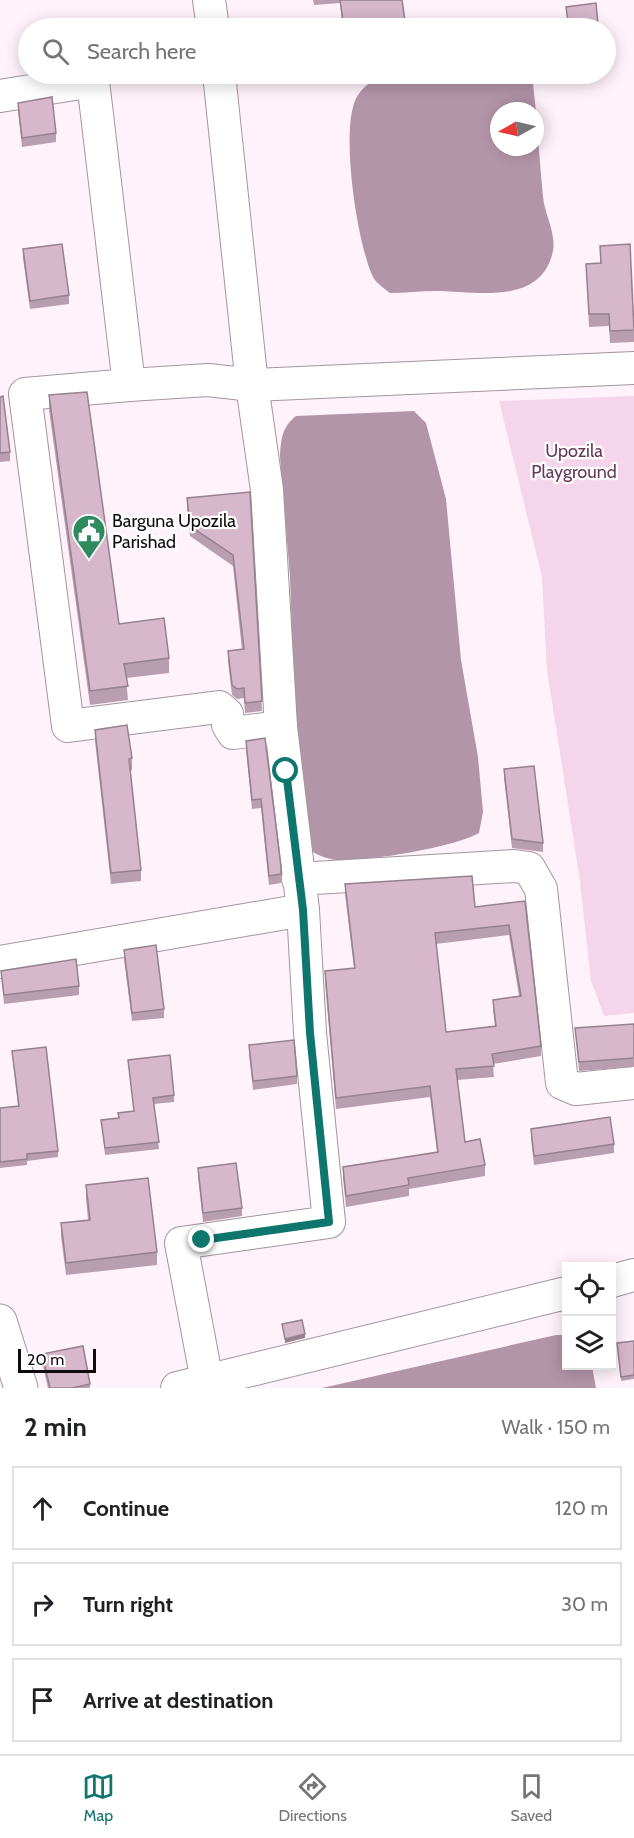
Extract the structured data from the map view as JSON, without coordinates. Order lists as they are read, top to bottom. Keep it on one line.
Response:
{"parks":["Upozila Playground"],"places":{"public building":["Barguna Upozila Parishad"]},"scale_bar":"20 m","north":"left","page":{"search":"Search here","scale":"20 m","heading":["2 min","Walk · 150 m"],"list":[["Continue","120 m"],["Turn right","30 m"],"Arrive at destination"],"nav":["Map","Directions","Saved"]}}
